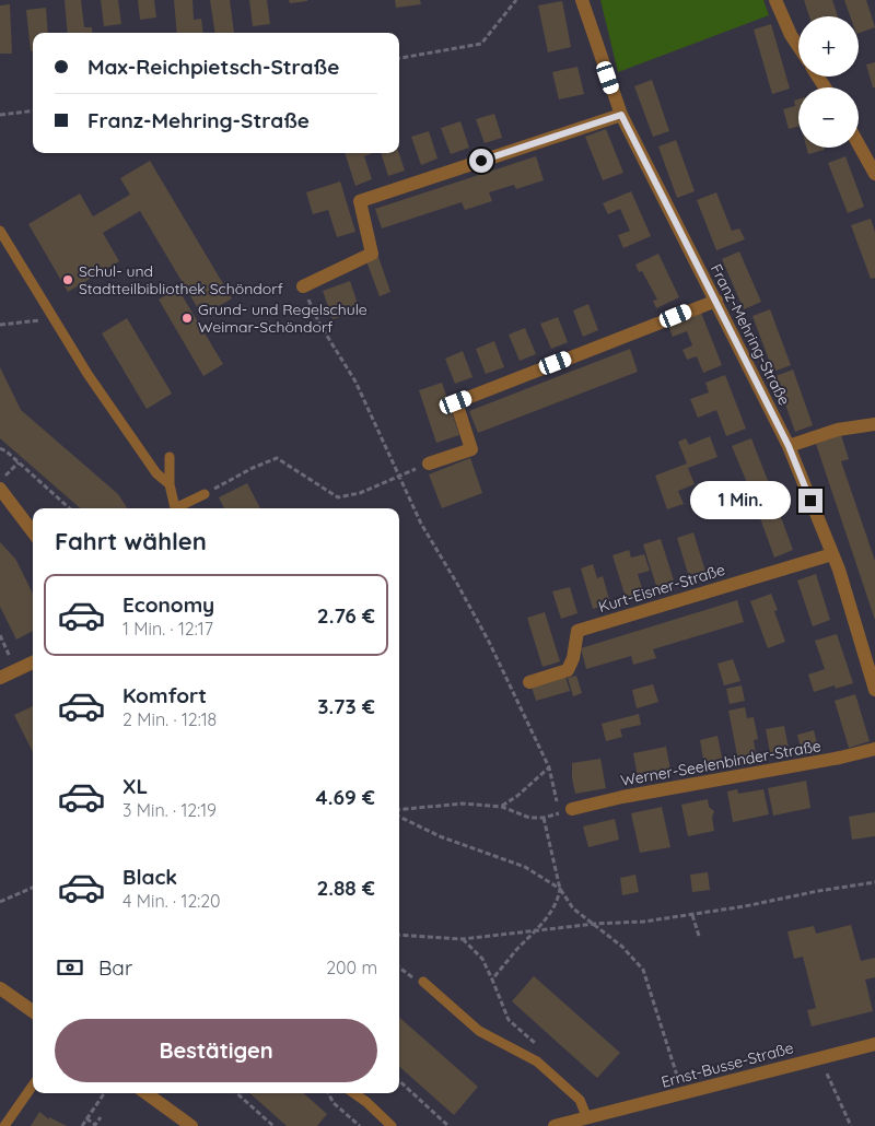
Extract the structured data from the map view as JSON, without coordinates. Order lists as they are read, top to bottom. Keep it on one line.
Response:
{"streets":{"street":["Franz-Mehring-Straße","Kurt-Eisner-Straße","Werner-Seelenbinder-Straße","Ernst-Busse-Straße"]},"crossings":[["Franz-Mehring-Straße","Kurt-Eisner-Straße"]],"places":["Schul- und Stadtteilbibliothek Schöndorf","Grund- und Regelschule Weimar-Schöndorf"],"page":{"map_buttons":["+","−"],"banner":["Max-Reichpietsch-Straße","Franz-Mehring-Straße"],"bubble":"1 Min.","heading":"Fahrt wählen","list":[{"name":"Economy","note":"1 Min. · 12:17","value":"2.76 €"},{"name":"Komfort","note":"2 Min. · 12:18","value":"3.73 €"},{"name":"XL","note":"3 Min. · 12:19","value":"4.69 €"},{"name":"Black","note":"4 Min. · 12:20","value":"2.88 €"}],"pay":["Bar","200 m"],"buttons":"Bestätigen"}}
